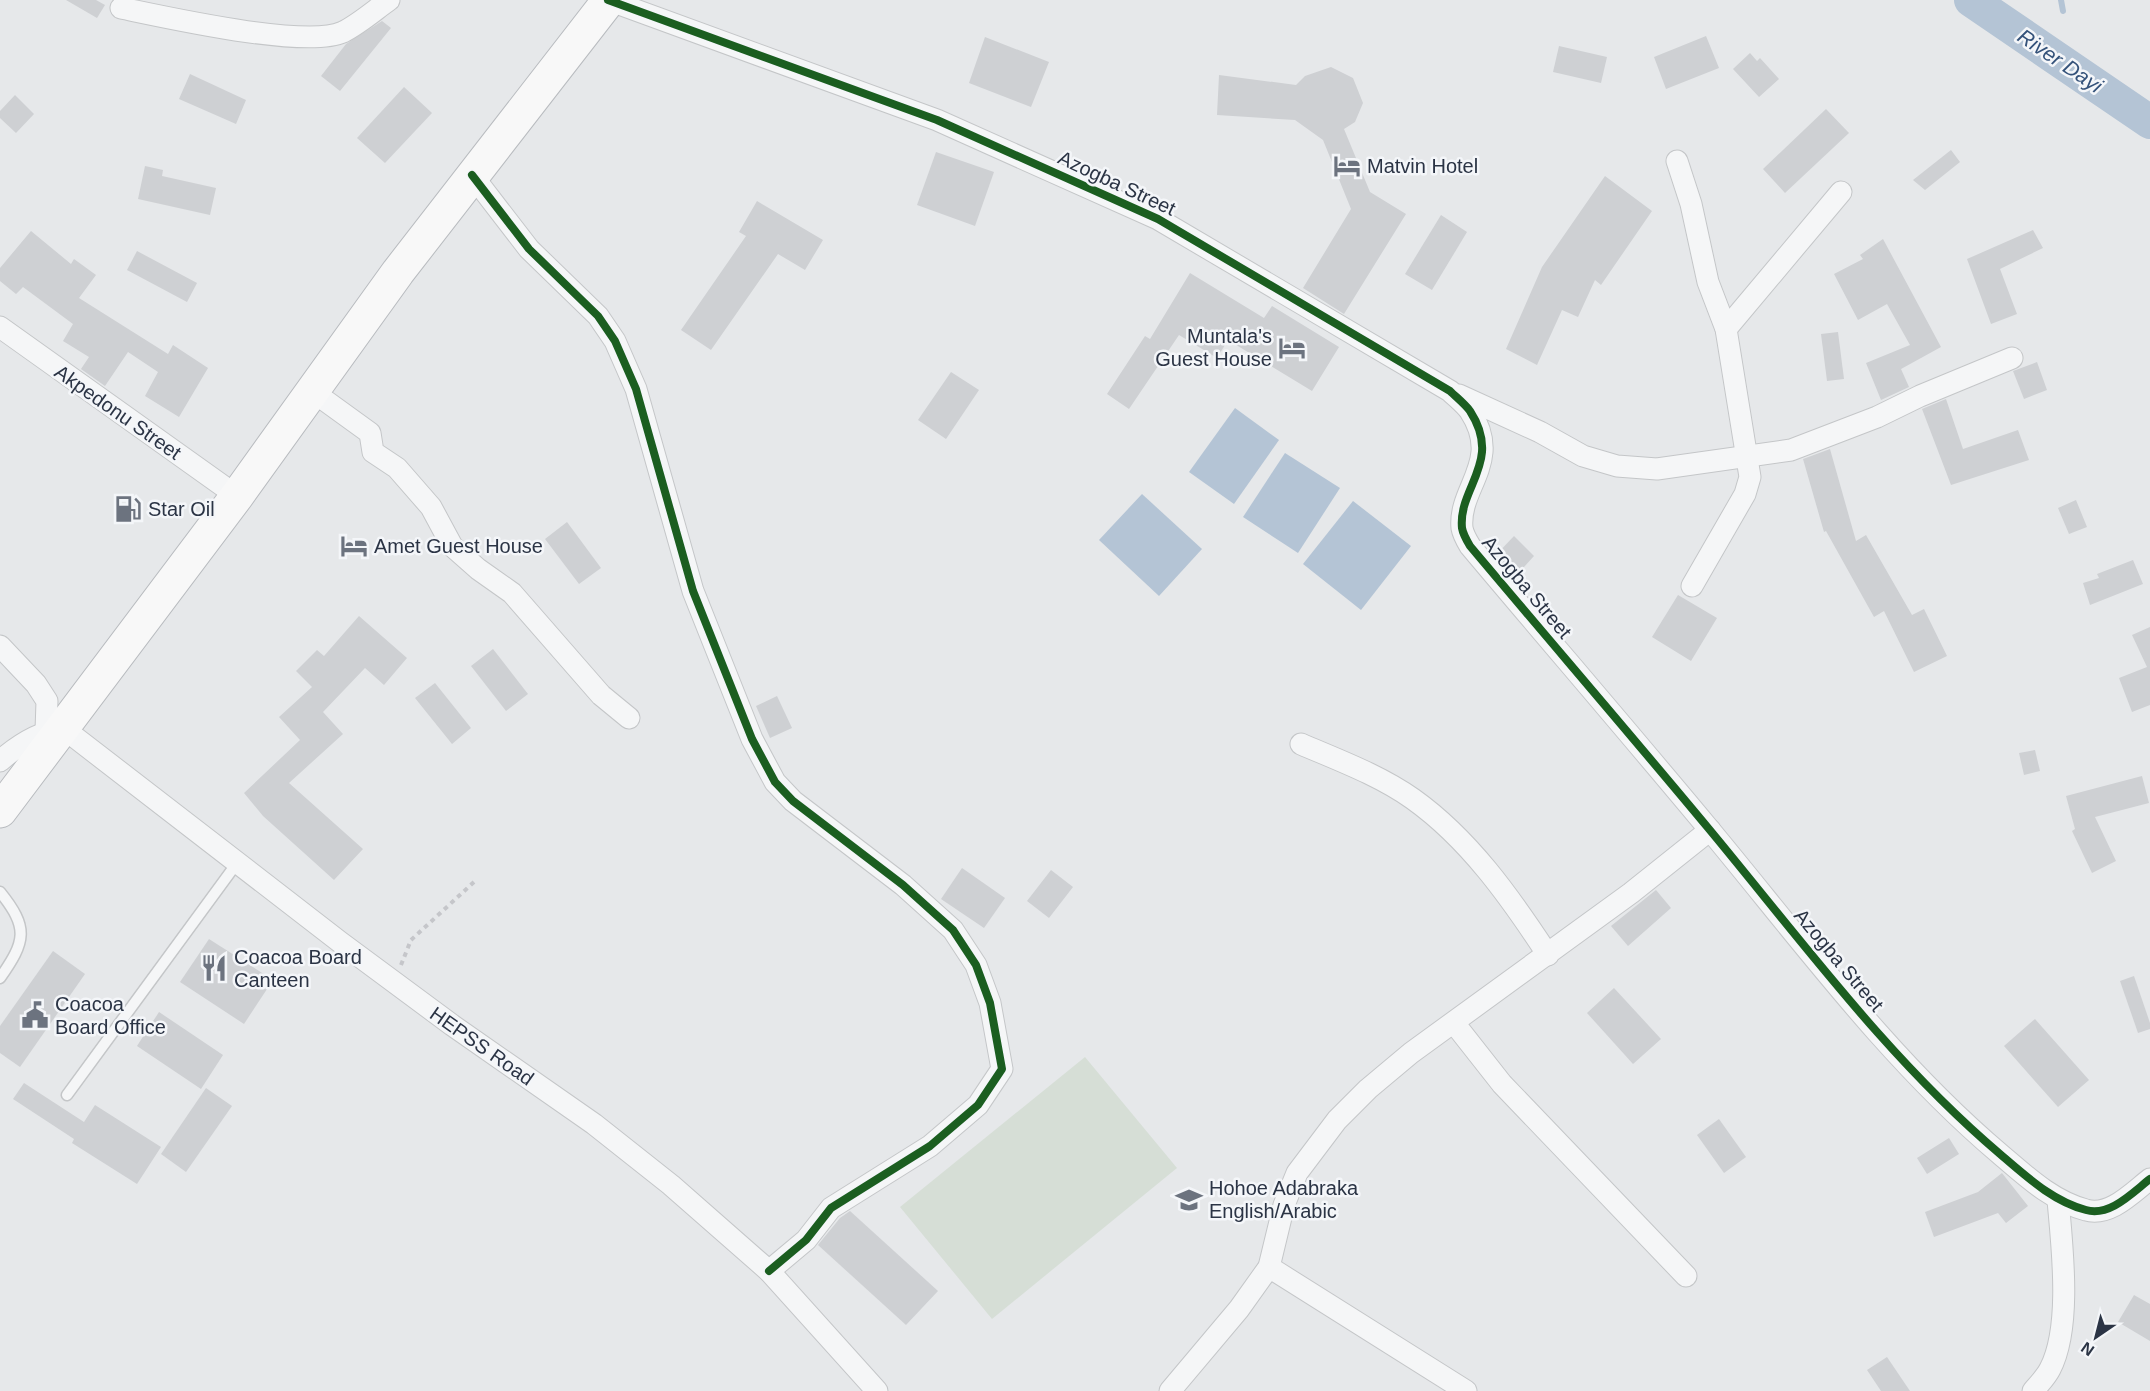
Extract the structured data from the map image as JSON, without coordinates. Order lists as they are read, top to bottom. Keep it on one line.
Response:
{"streets":{"street":["Azogba Street","Akpedonu Street","HEPSS Road"]},"water":["River Dayi"],"places":{"hotel":["Matvin Hotel","Muntala's Guest House","Amet Guest House"],"fuel station":["Star Oil"],"restaurant":["Coacoa Board Canteen"],"public building":["Coacoa Board Office"],"school or university":["Hohoe Adabraka English/Arabic"]},"north":"bottom left"}
